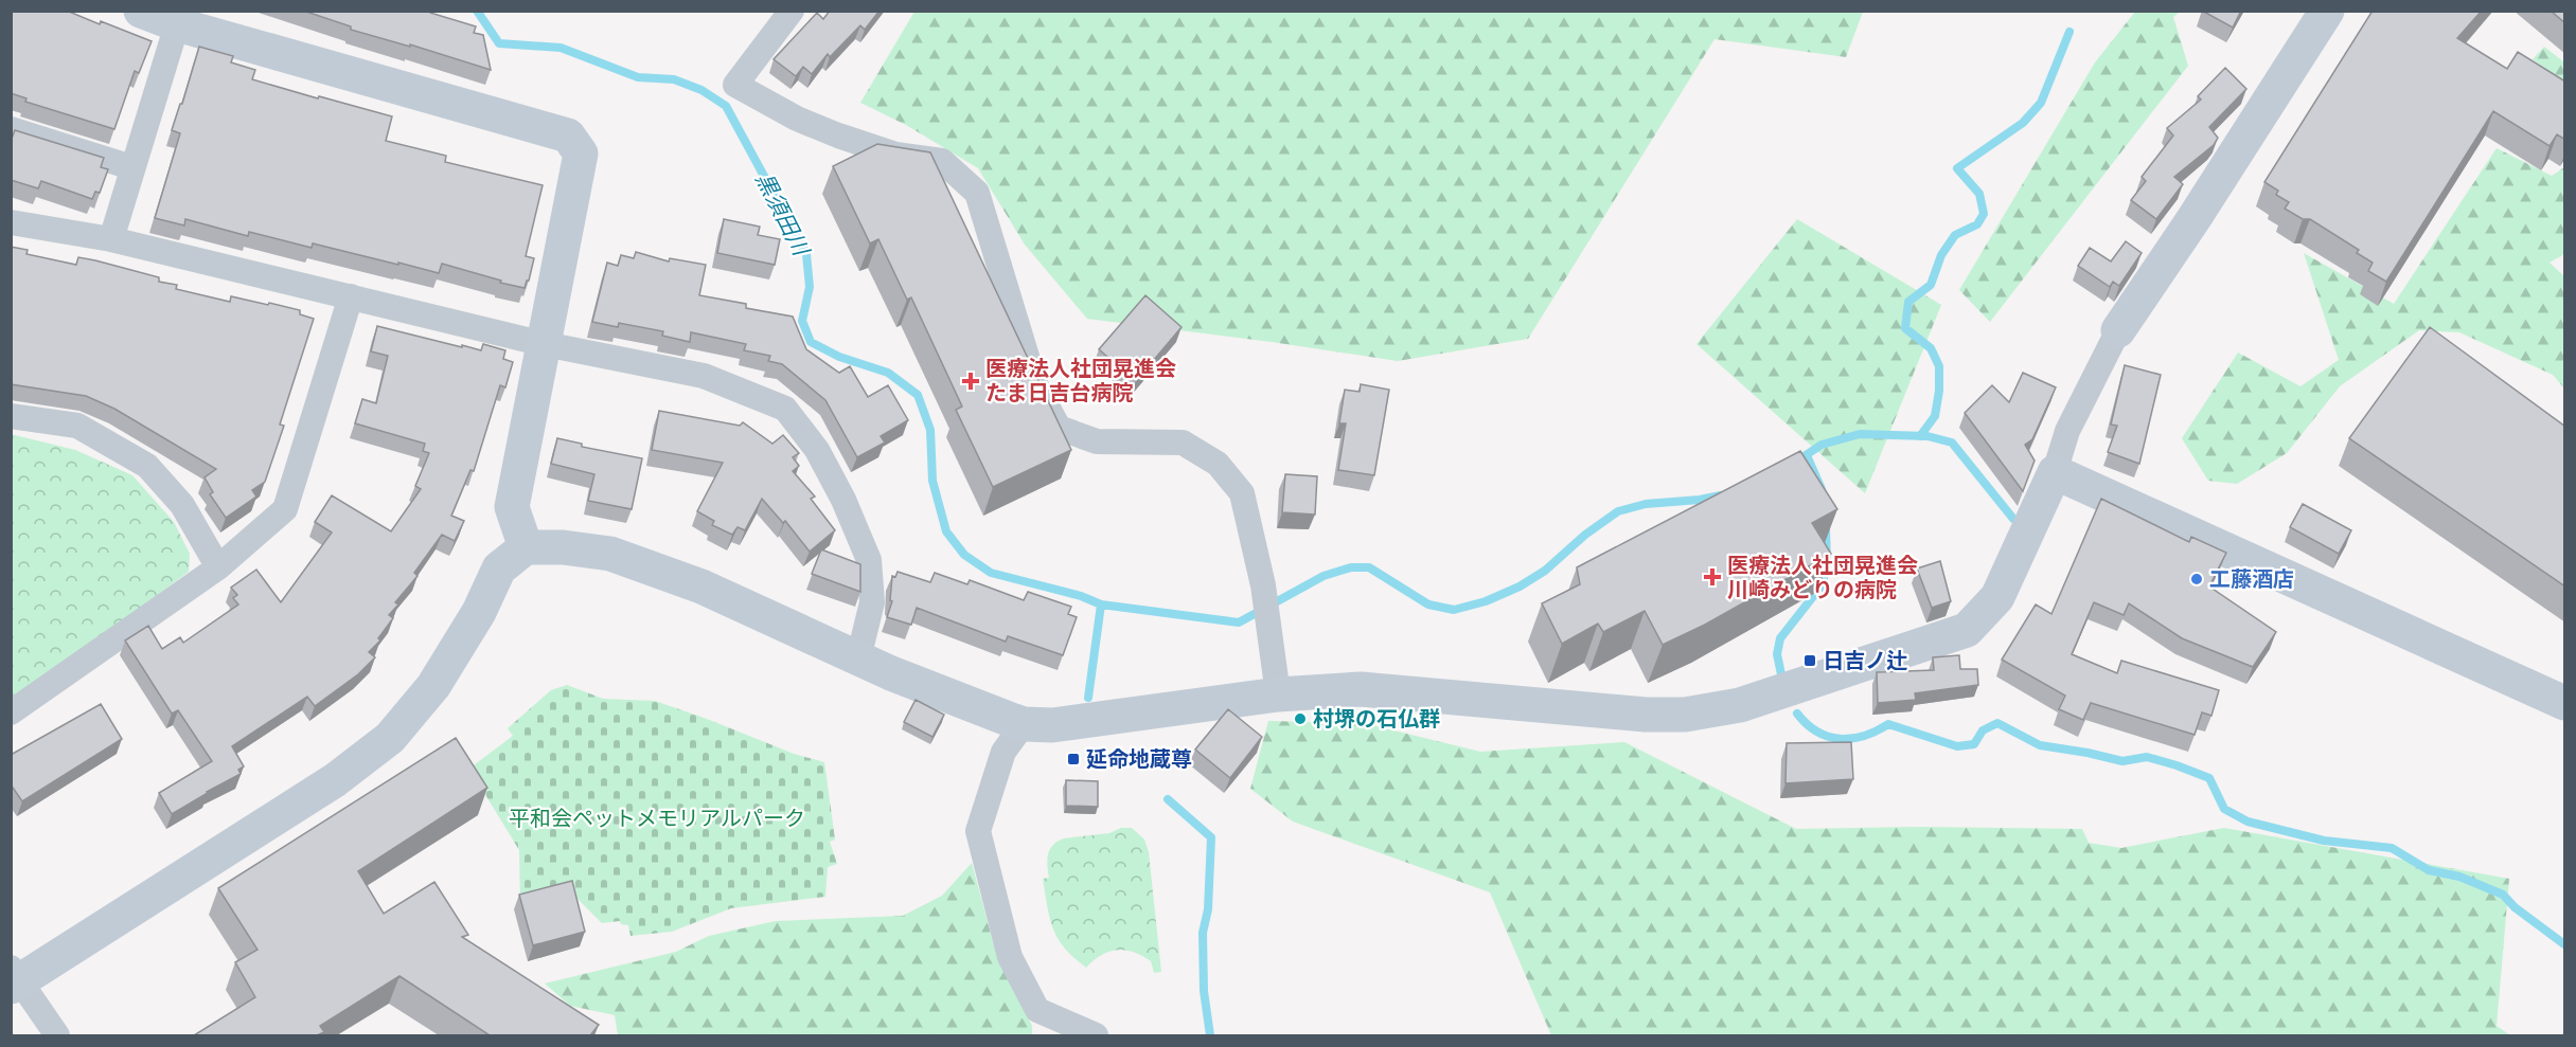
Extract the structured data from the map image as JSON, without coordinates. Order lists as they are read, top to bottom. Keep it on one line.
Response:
{"water":["黒須田川"],"parks":["平和会ペットメモリアルパーク"],"places":{"health":["医療法人社団晃進会 たま日吉台病院","医療法人社団晃進会 川崎みどりの病院"],"other":["工藤酒店","村堺の石仏群"],"transit":["日吉ノ辻","延命地蔵尊"]}}
